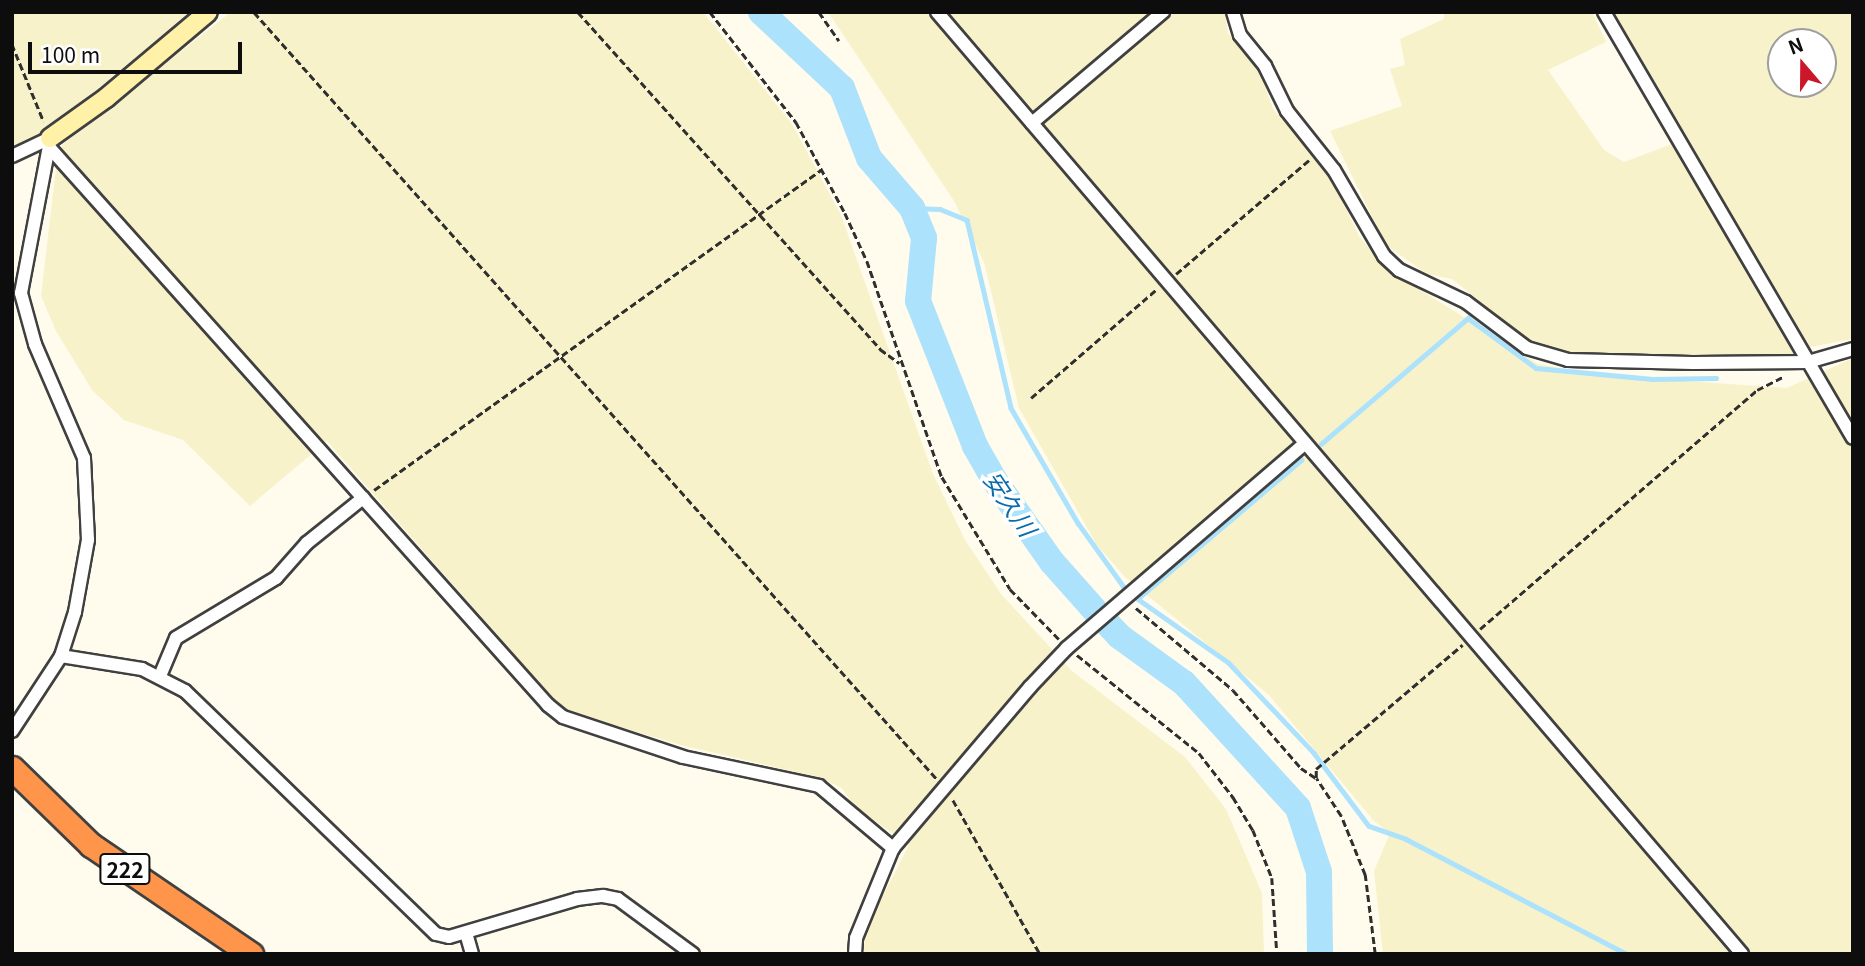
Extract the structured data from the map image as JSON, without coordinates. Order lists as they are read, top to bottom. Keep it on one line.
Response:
{"streets":{"highway":["222"]},"water":["安久川"],"scale_bar":"100 m","north":"top"}
